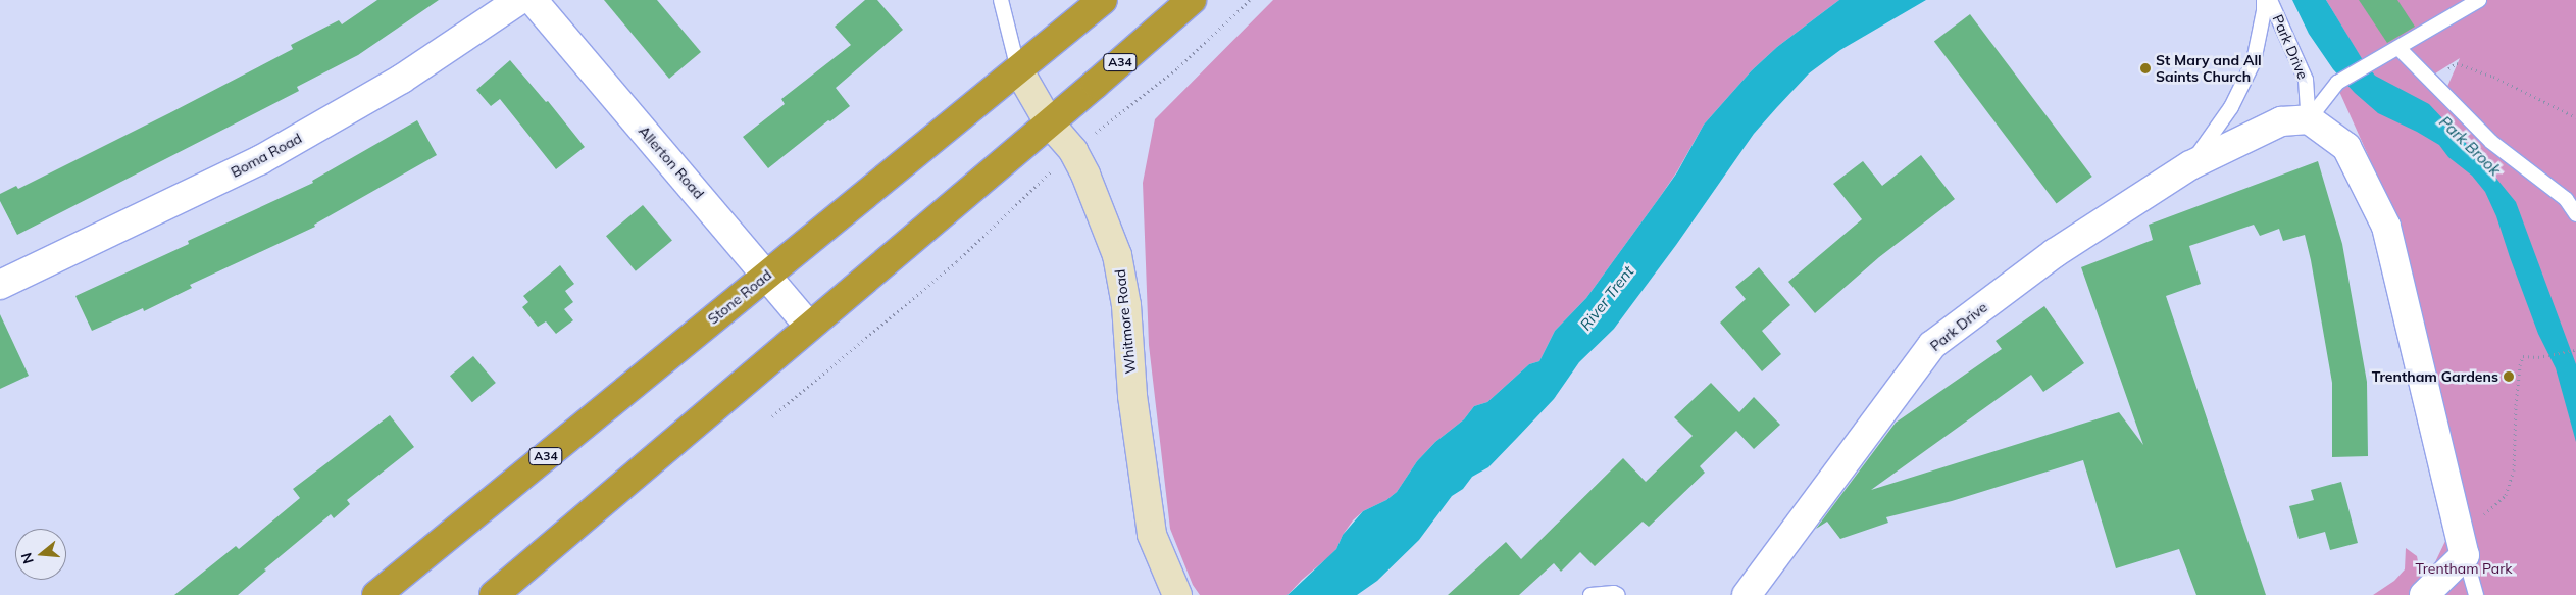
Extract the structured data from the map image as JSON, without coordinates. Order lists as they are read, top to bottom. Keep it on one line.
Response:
{"streets":{"highway":["A34","Stone Road"],"main road":["Whitmore Road"],"street":["Park Drive","Boma Road","Allerton Road"]},"crossings":[["A34","Allerton Road"],["A34","Whitmore Road"],["Allerton Road","Stone Road"],["Stone Road","Whitmore Road"]],"water":["Park Brook","River Trent"],"parks":["Trentham Park"],"places":["St Mary and All Saints Church","Trentham Gardens"],"north":"left"}
